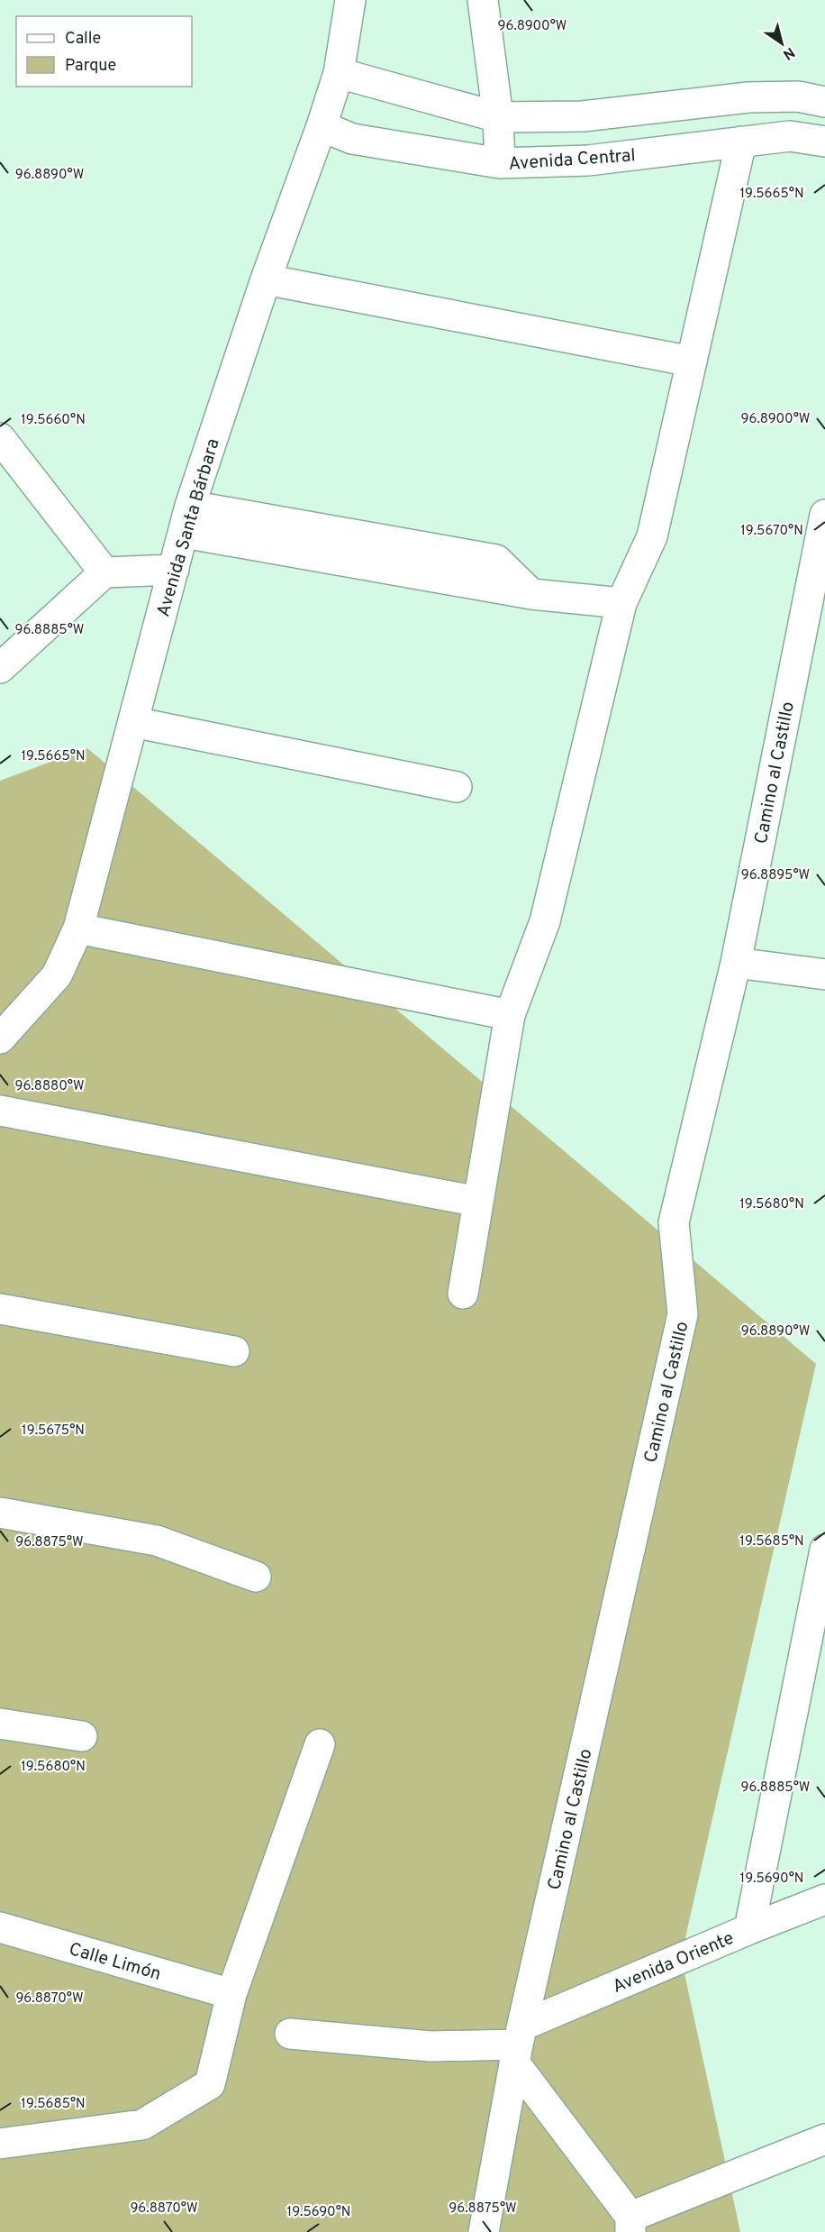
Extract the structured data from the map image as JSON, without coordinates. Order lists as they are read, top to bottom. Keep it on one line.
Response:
{"streets":{"street":["Avenida Central","Avenida Santa Bárbara","Camino al Castillo","Calle Limón","Avenida Oriente"]},"crossings":[["Avenida Central","Avenida Santa Bárbara"],["Camino al Castillo","Avenida Oriente"]],"legend":["Calle","Parque"],"north":"bottom right","coordinates":["96.8900°W","96.8890°W","19.5665°N","19.5660°N","19.5670°N","96.8885°W","96.8895°W","96.8880°W","19.5680°N","19.5675°N","19.5685°N","96.8875°W","19.5690°N","96.8870°W"]}
